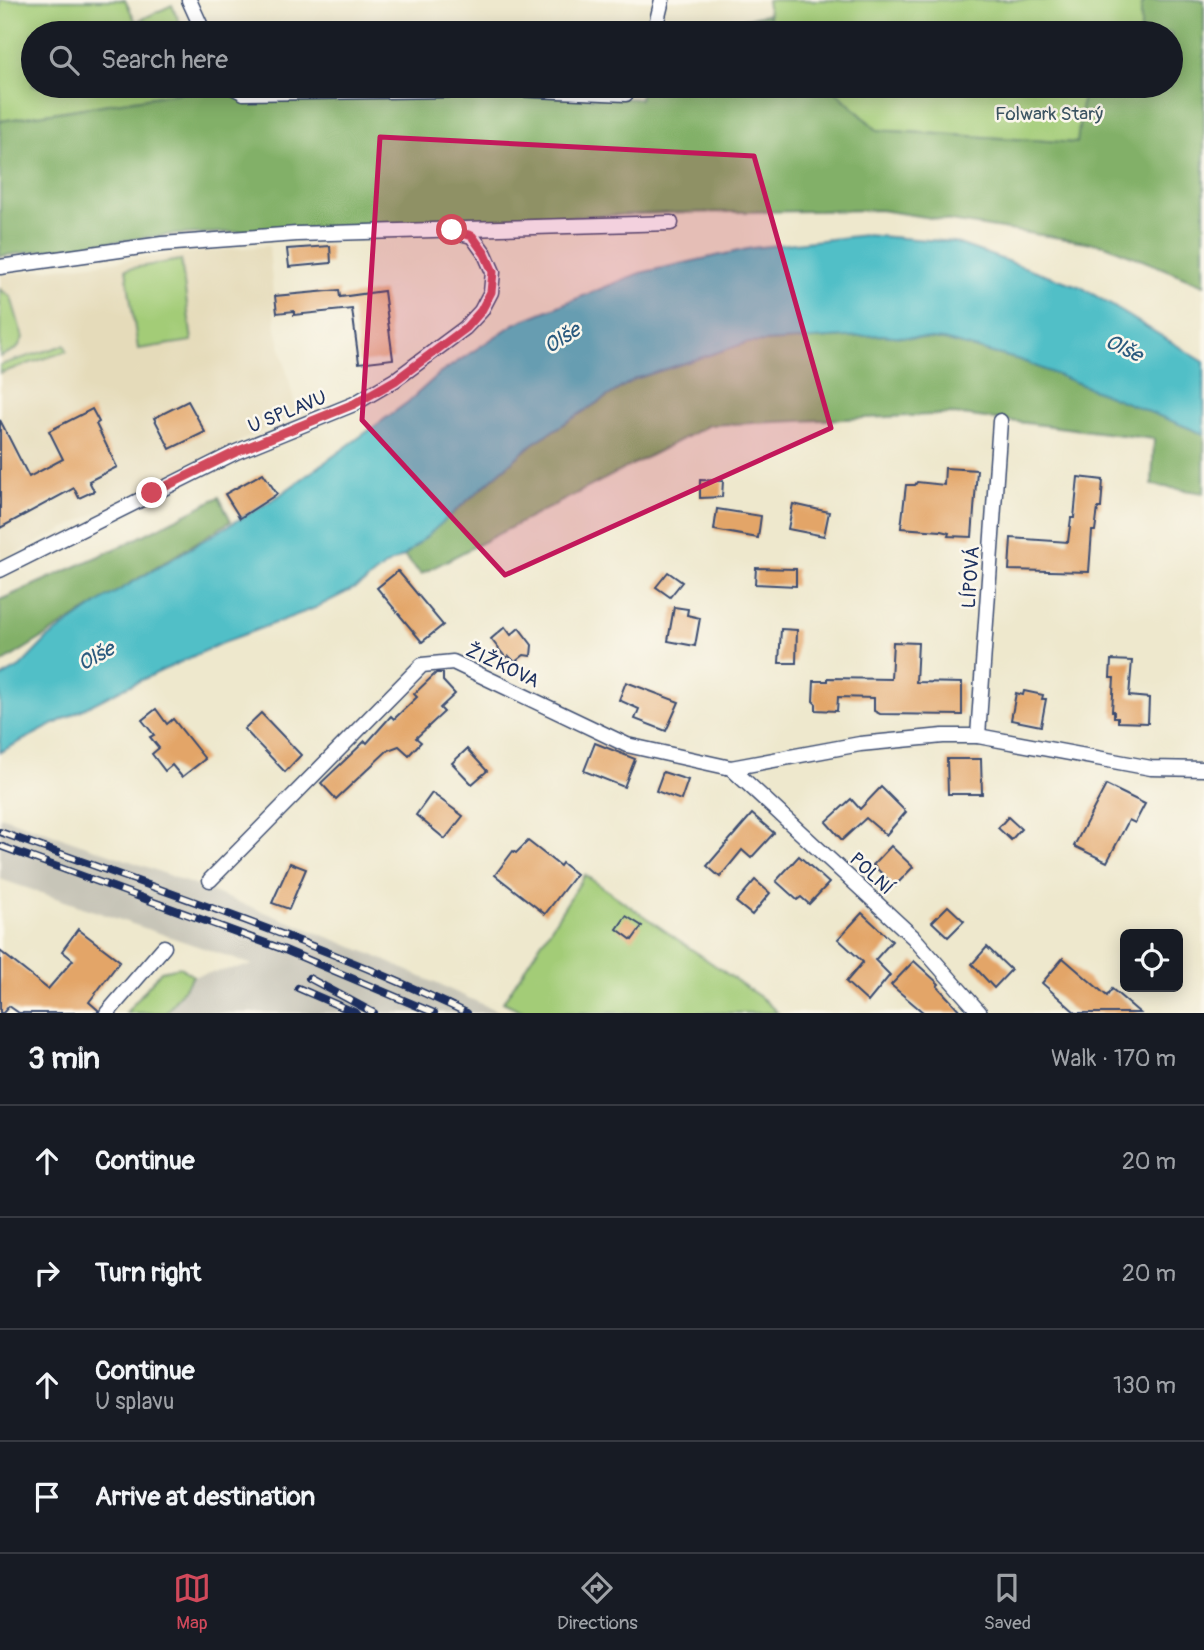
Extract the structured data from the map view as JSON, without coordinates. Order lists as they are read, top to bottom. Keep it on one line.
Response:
{"streets":{"street":["U SPLAVU","LÍPOVÁ","ŽIŽKOVA","POLNÍ"]},"crossings":[["ŽIŽKOVA","POLNÍ"]],"water":["Olše"],"parks":["Folwark Starý"],"page":{"search":"Search here","heading":["3 min","Walk · 170 m"],"list":[["Continue","20 m"],["Turn right","20 m"],["Continue","U splavu","130 m"],"Arrive at destination"],"nav":["Map","Directions","Saved"]}}
